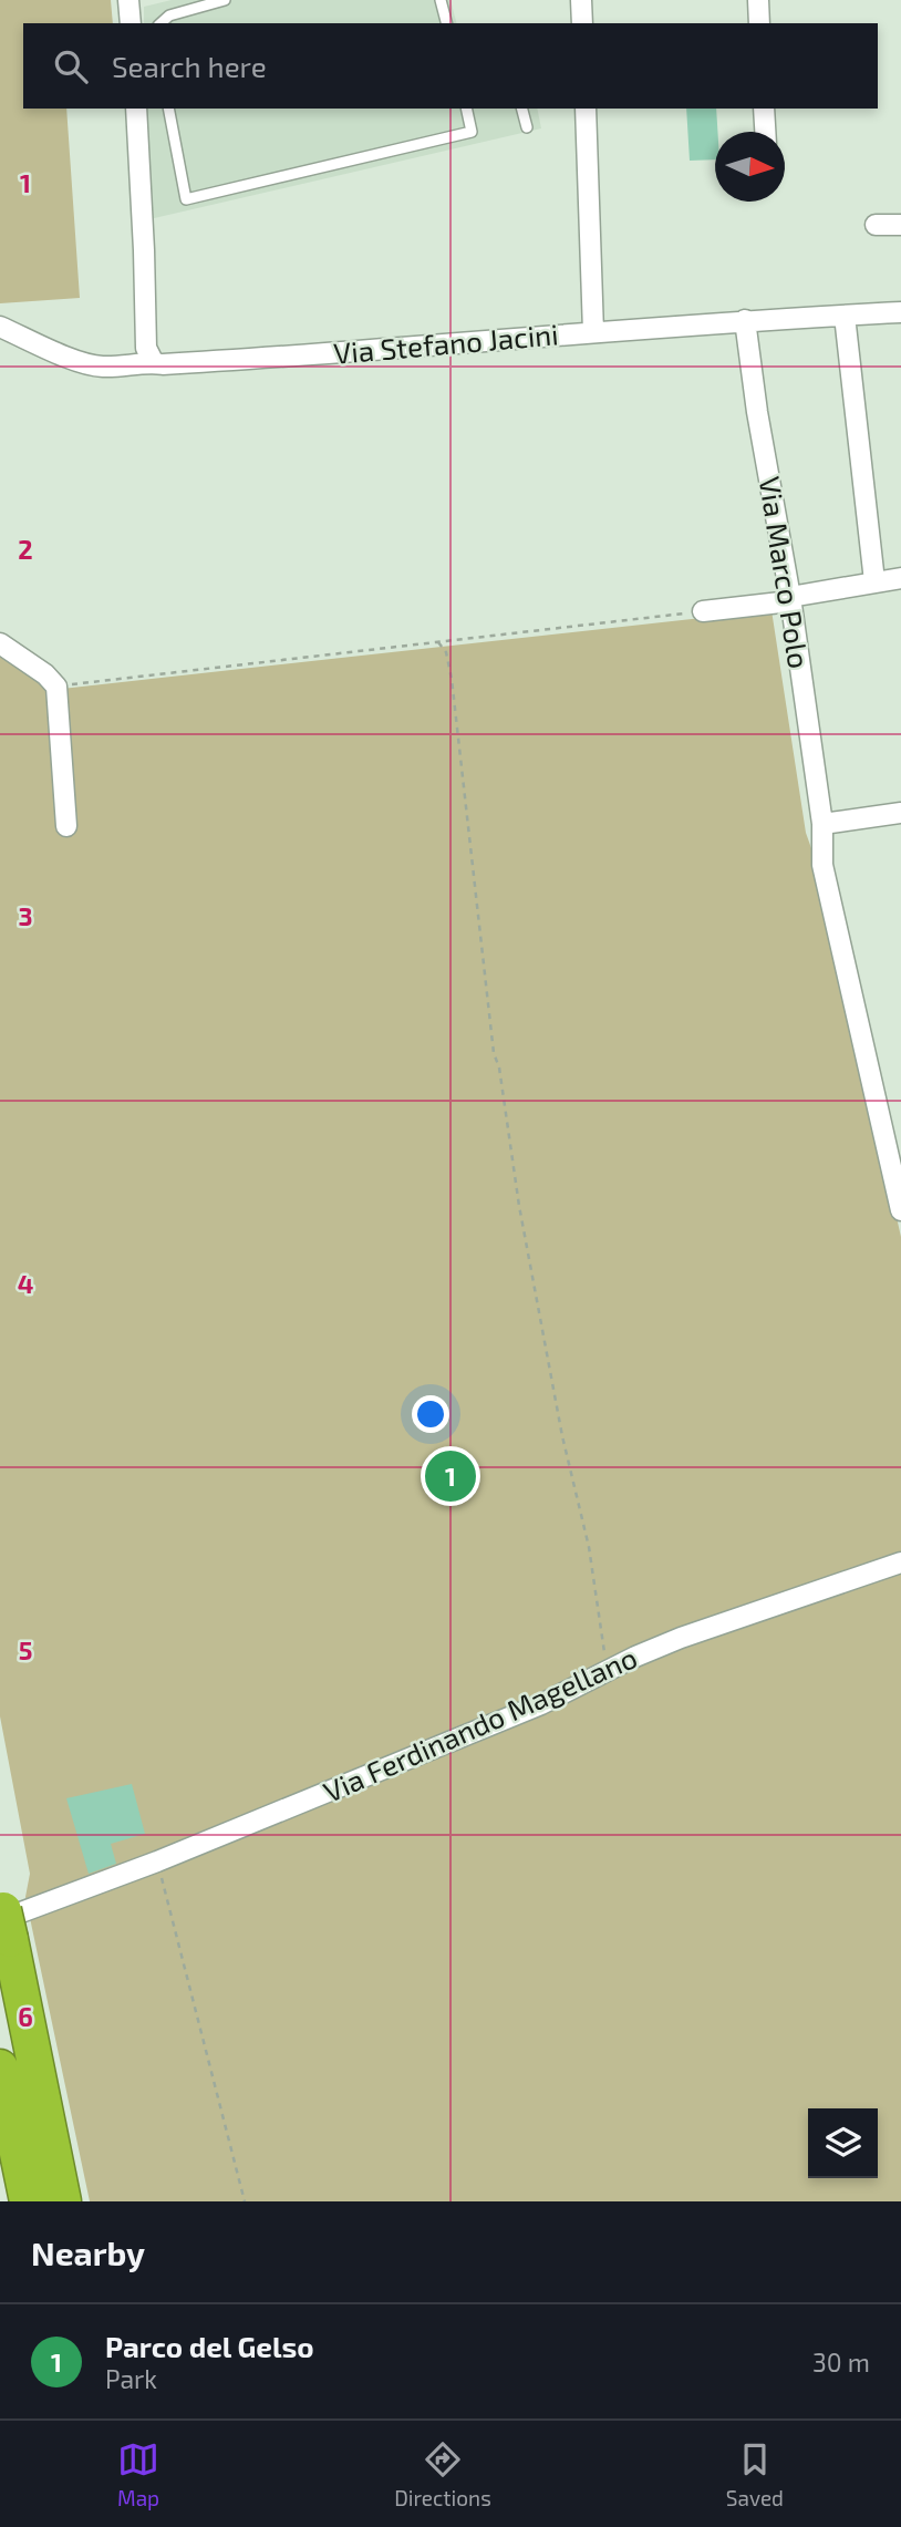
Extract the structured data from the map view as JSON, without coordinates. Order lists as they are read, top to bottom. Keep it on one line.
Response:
{"streets":{"street":["Via Stefano Jacini","Via Marco Polo","Via Ferdinando Magellano"]},"crossings":[["Via Stefano Jacini","Via Marco Polo"]],"north":"right","page":{"search":"Search here","pins":"1","heading":"Nearby","list":[{"mark":"1","name":"Parco del Gelso","note":"Park","value":"30 m"}],"nav":["Map","Directions","Saved"]},"grid":{"rows":["1","2","3","4","5","6"]}}
